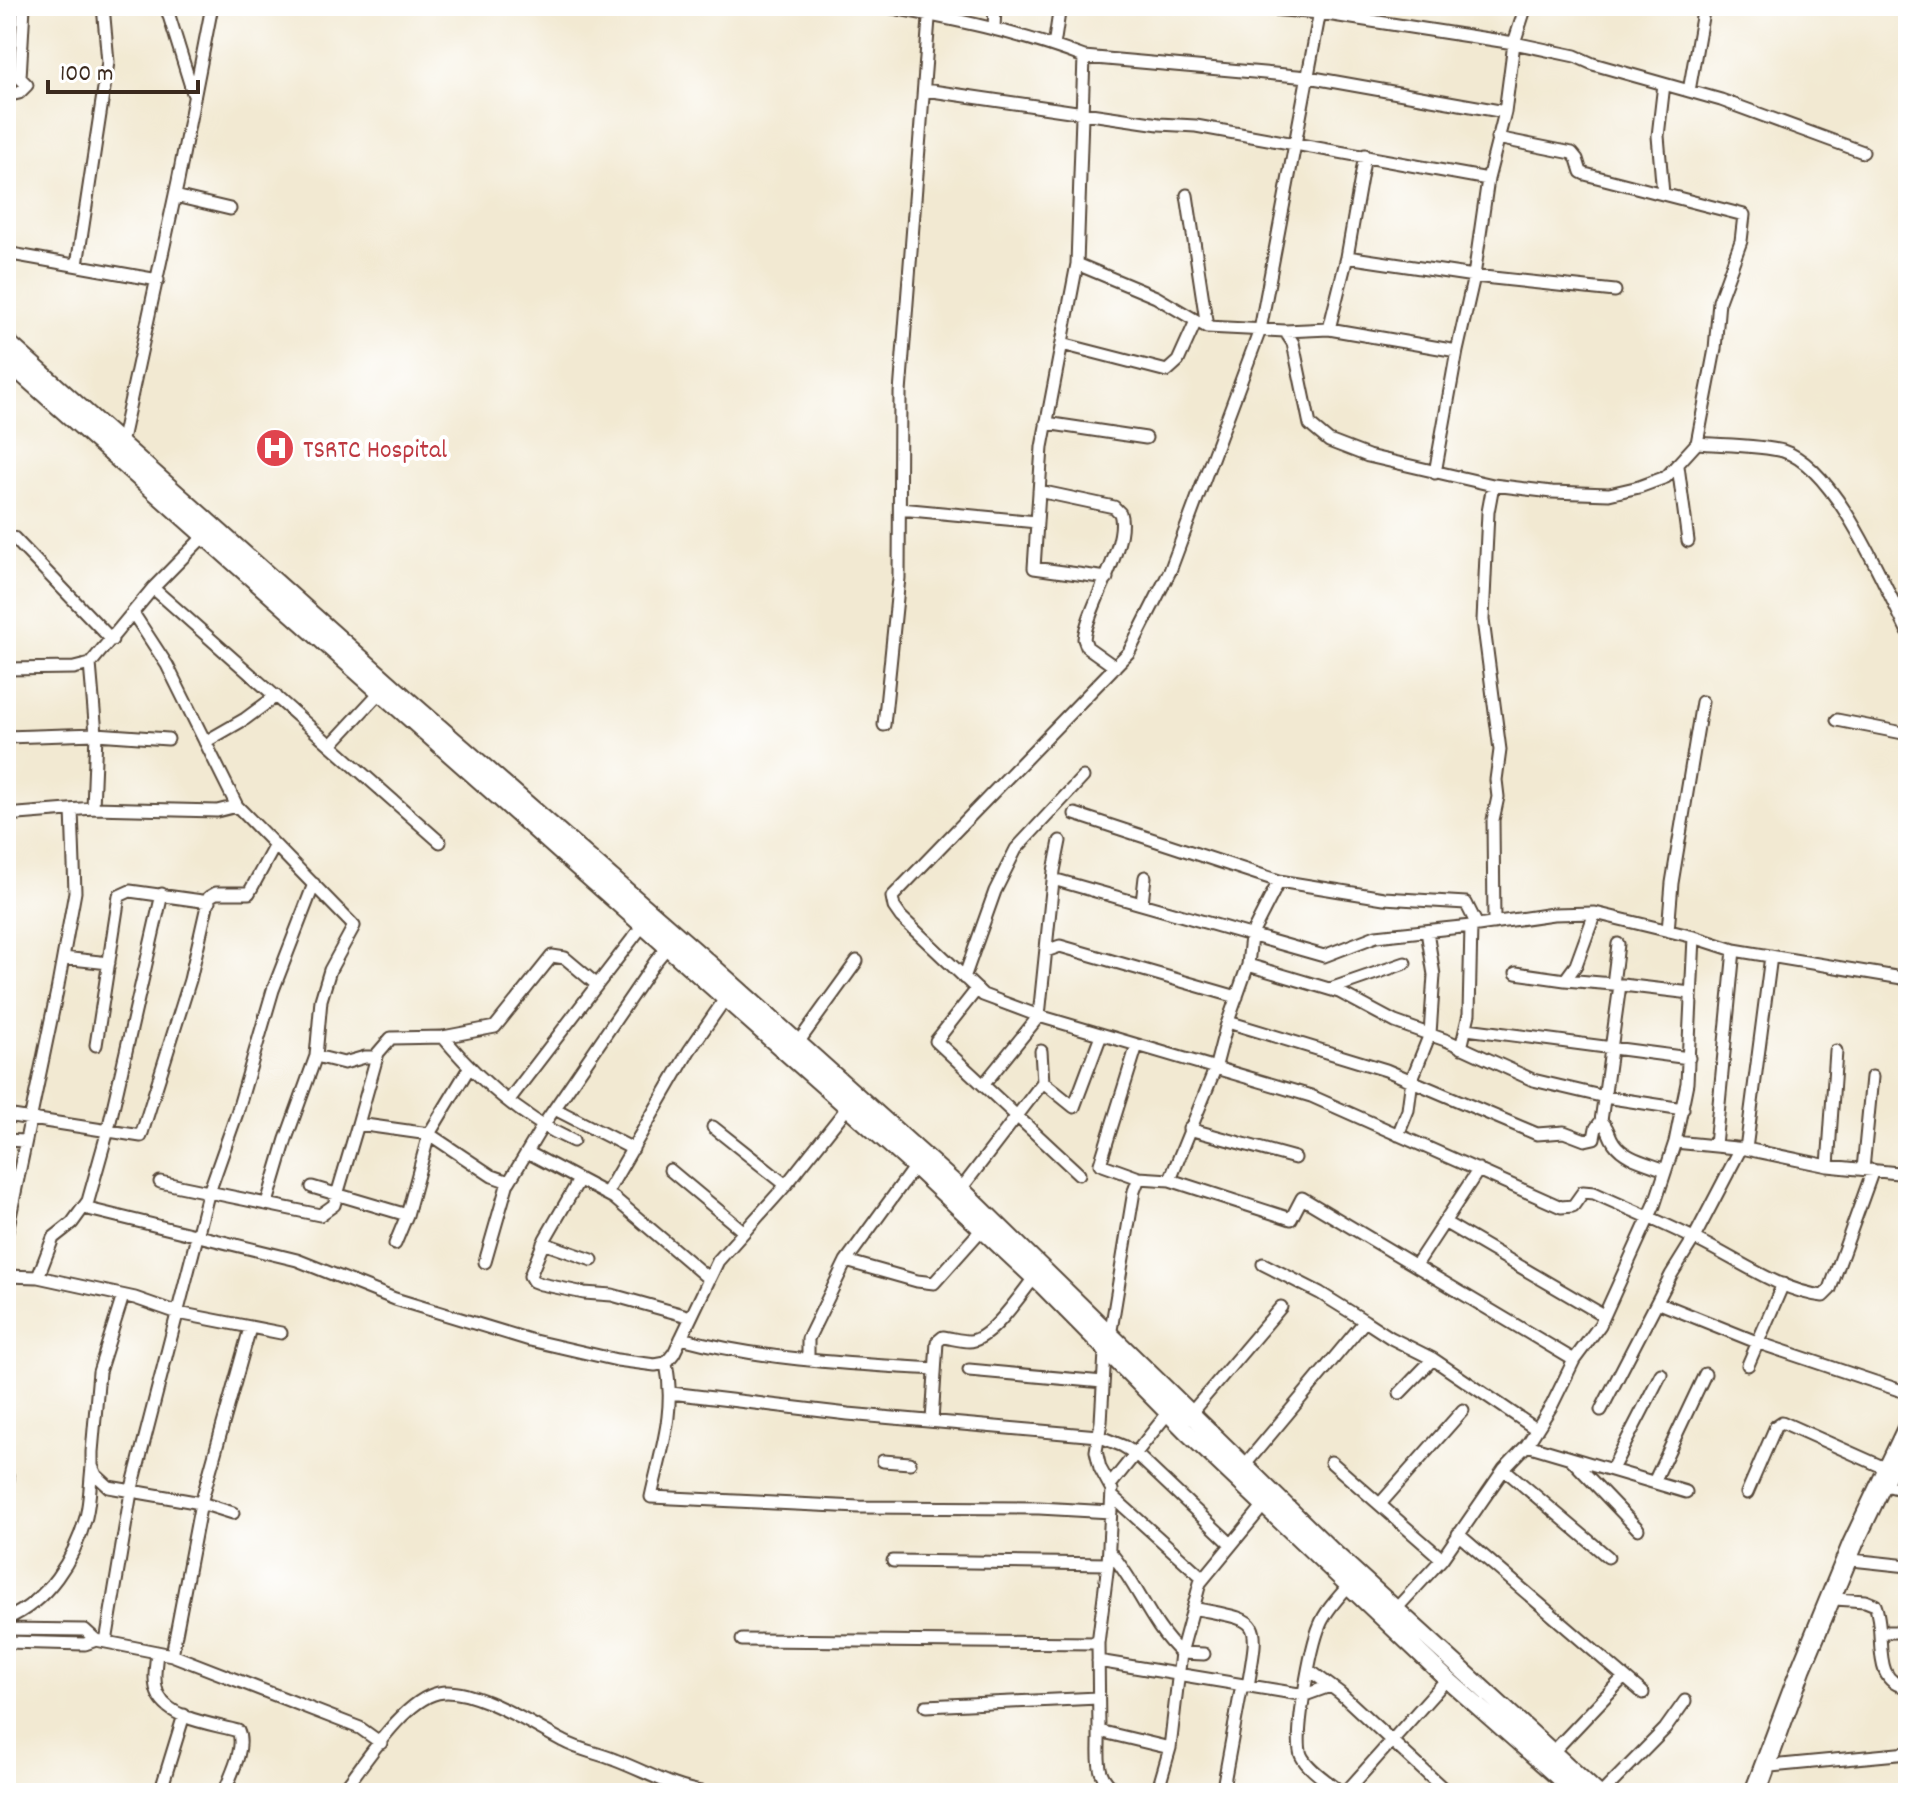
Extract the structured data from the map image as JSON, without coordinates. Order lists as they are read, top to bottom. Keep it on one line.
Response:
{"places":{"hospital":["TSRTC Hospital"]},"scale_bar":"100 m"}
